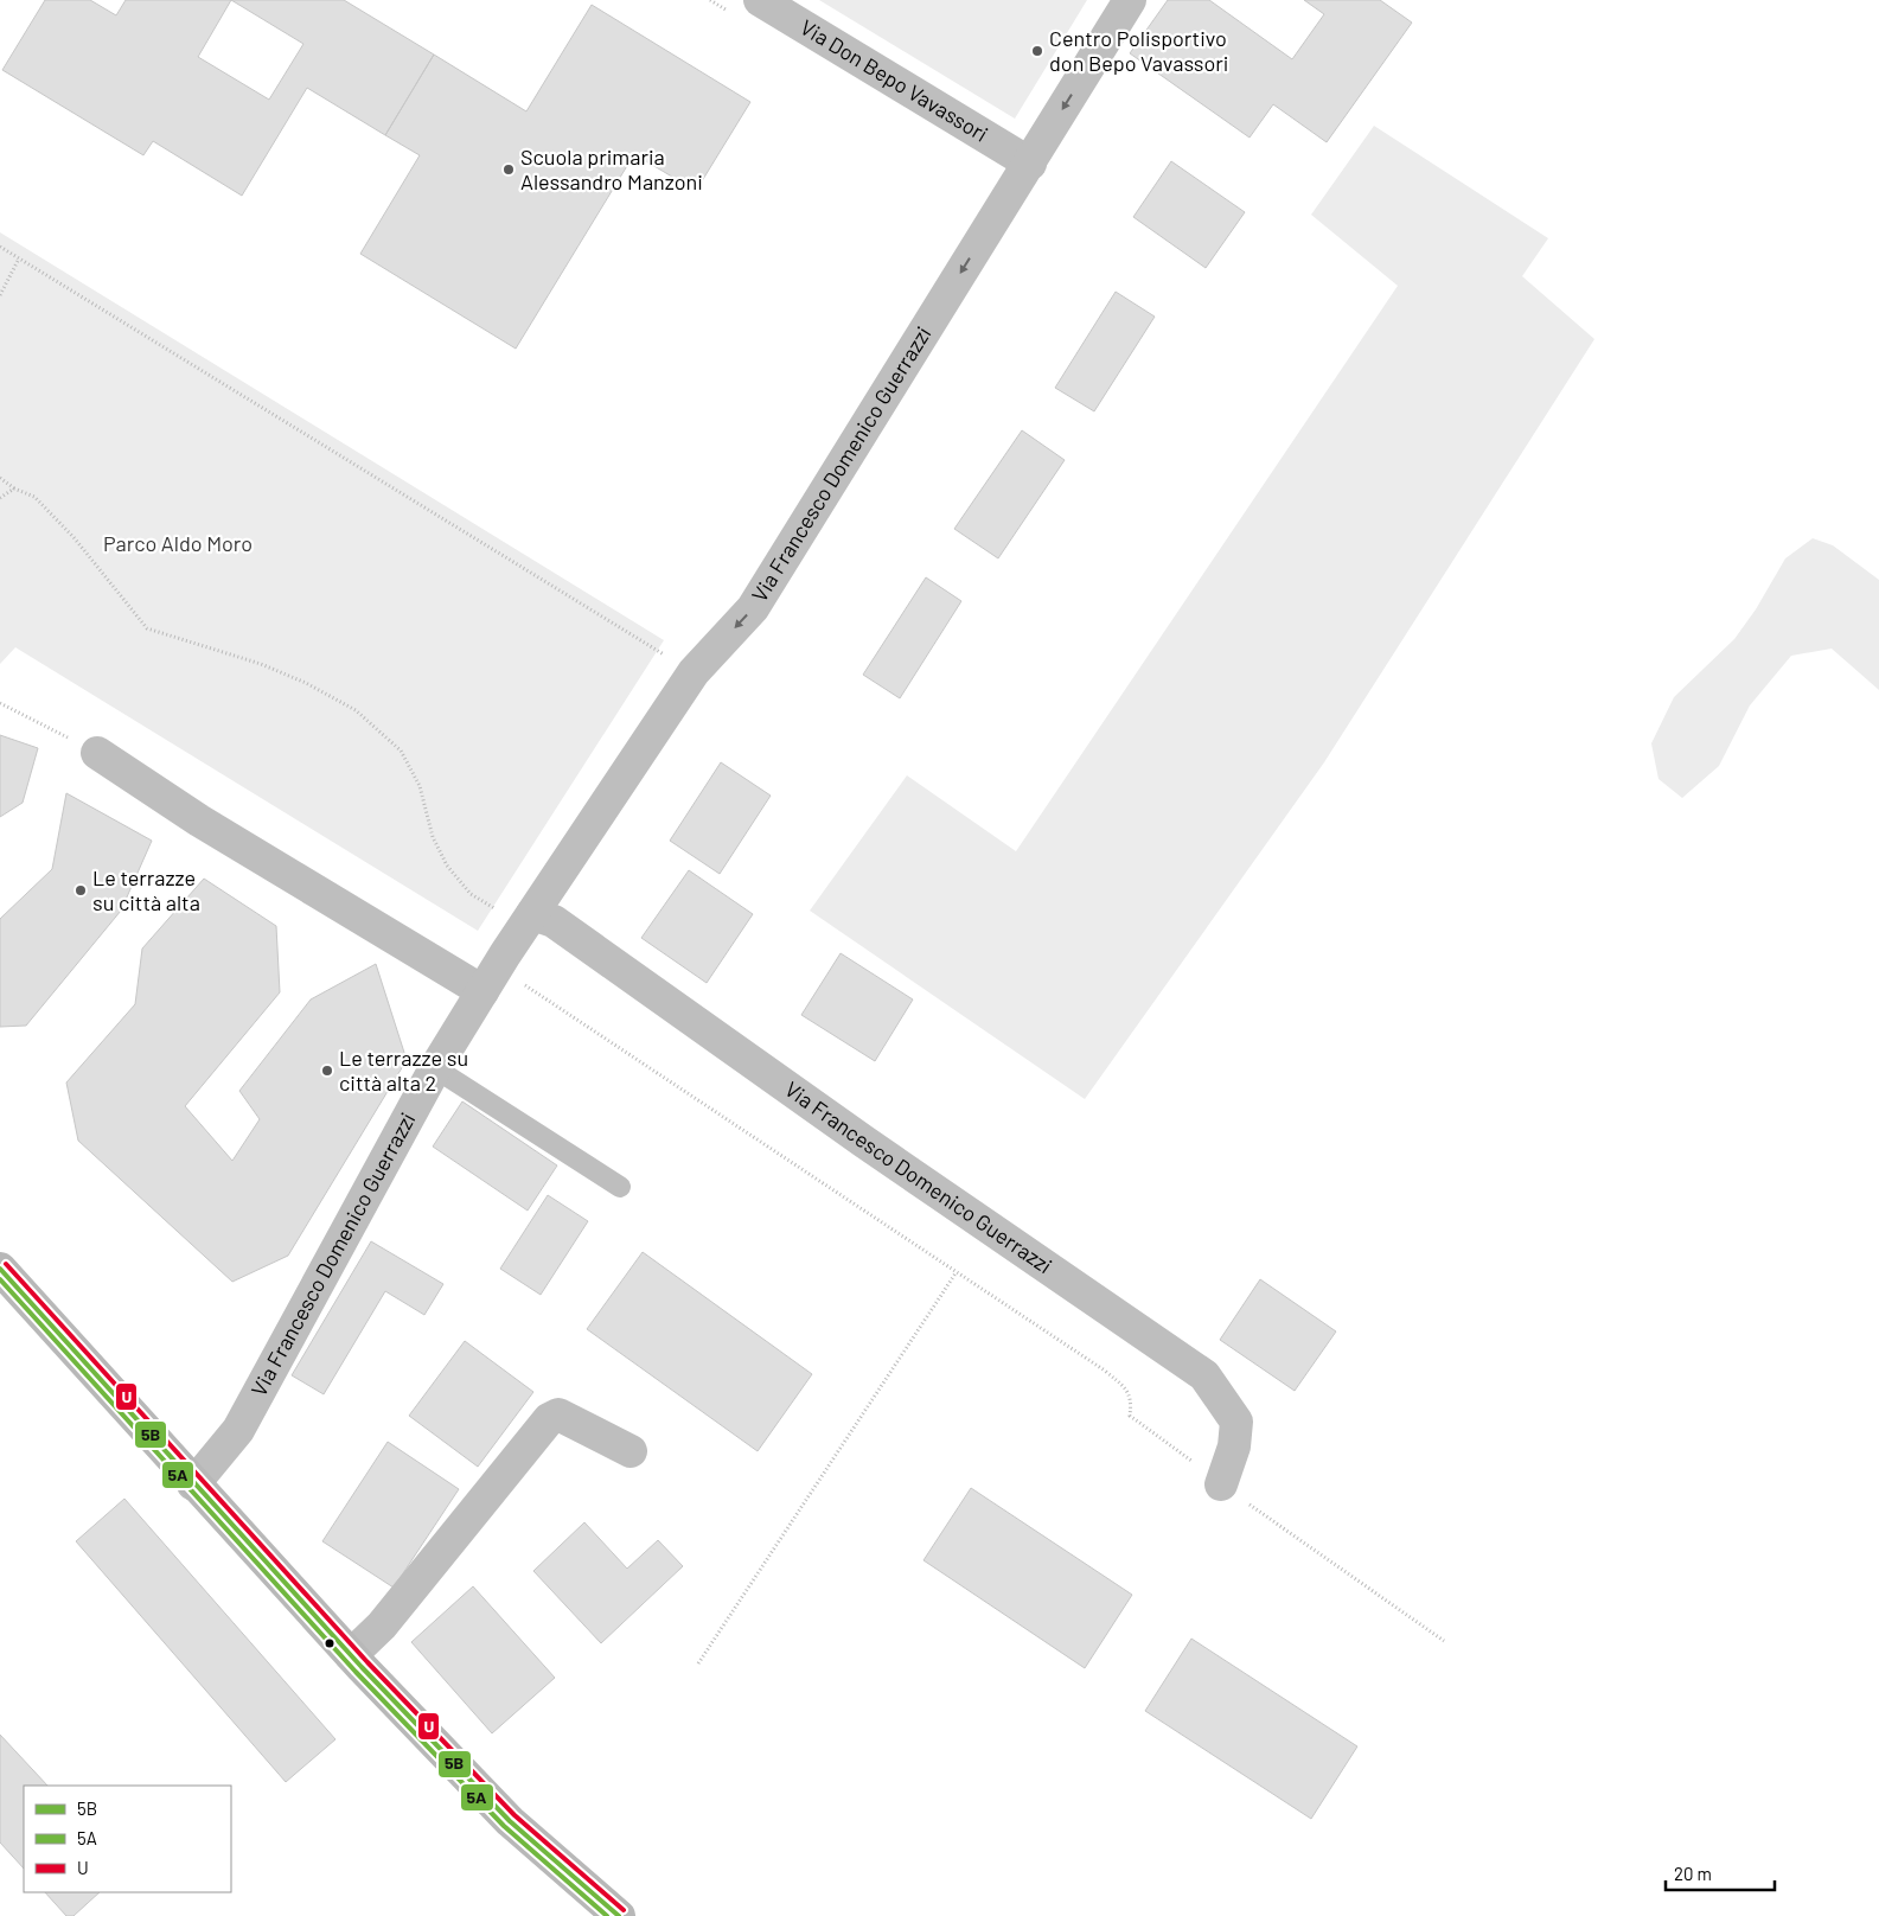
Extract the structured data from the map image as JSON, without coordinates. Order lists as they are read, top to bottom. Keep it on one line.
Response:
{"streets":{"street":["Via Don Bepo Vavassori","Via Francesco Domenico Guerrazzi"]},"crossings":[["Via Don Bepo Vavassori","Via Francesco Domenico Guerrazzi"]],"parks":["Parco Aldo Moro"],"places":["Centro Polisportivo don Bepo Vavassori","Scuola primaria Alessandro Manzoni","Le terrazze su città alta","Le terrazze su città alta 2"],"lines":["transit line U","transit line 5B","transit line 5A"],"legend":["5B","5A","U"],"scale_bar":"20 m"}
